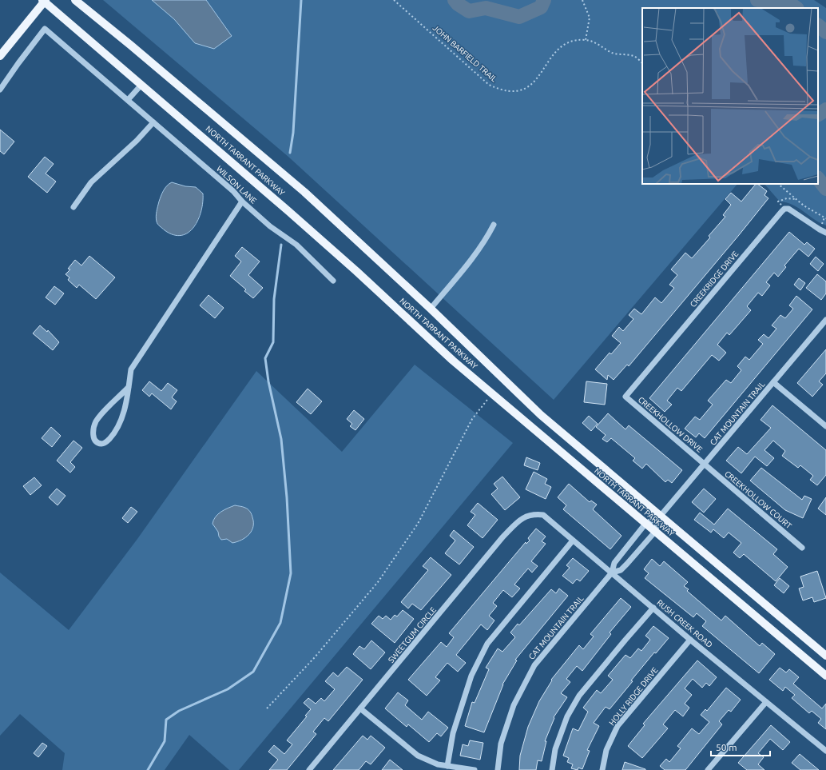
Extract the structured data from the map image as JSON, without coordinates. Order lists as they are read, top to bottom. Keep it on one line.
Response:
{"streets":{"main road":["NORTH TARRANT PARKWAY"],"street":["WILSON LANE","CREEKRIDGE DRIVE","CAT MOUNTAIN TRAIL","CREEKHOLLOW DRIVE","CREEKHOLLOW COURT","RUSH CREEK ROAD","SWEETGUM CIRCLE","HOLLY RIDGE DRIVE"],"path":["JOHN BARFIELD TRAIL"]},"crossings":[["NORTH TARRANT PARKWAY","CAT MOUNTAIN TRAIL"],["CREEKRIDGE DRIVE","CREEKHOLLOW DRIVE"],["CAT MOUNTAIN TRAIL","CREEKHOLLOW DRIVE"],["CAT MOUNTAIN TRAIL","CREEKHOLLOW COURT"],["CAT MOUNTAIN TRAIL","RUSH CREEK ROAD"],["CREEKHOLLOW DRIVE","CREEKHOLLOW COURT"],["RUSH CREEK ROAD","SWEETGUM CIRCLE"],["RUSH CREEK ROAD","HOLLY RIDGE DRIVE"]],"scale_bar":"50 m"}
